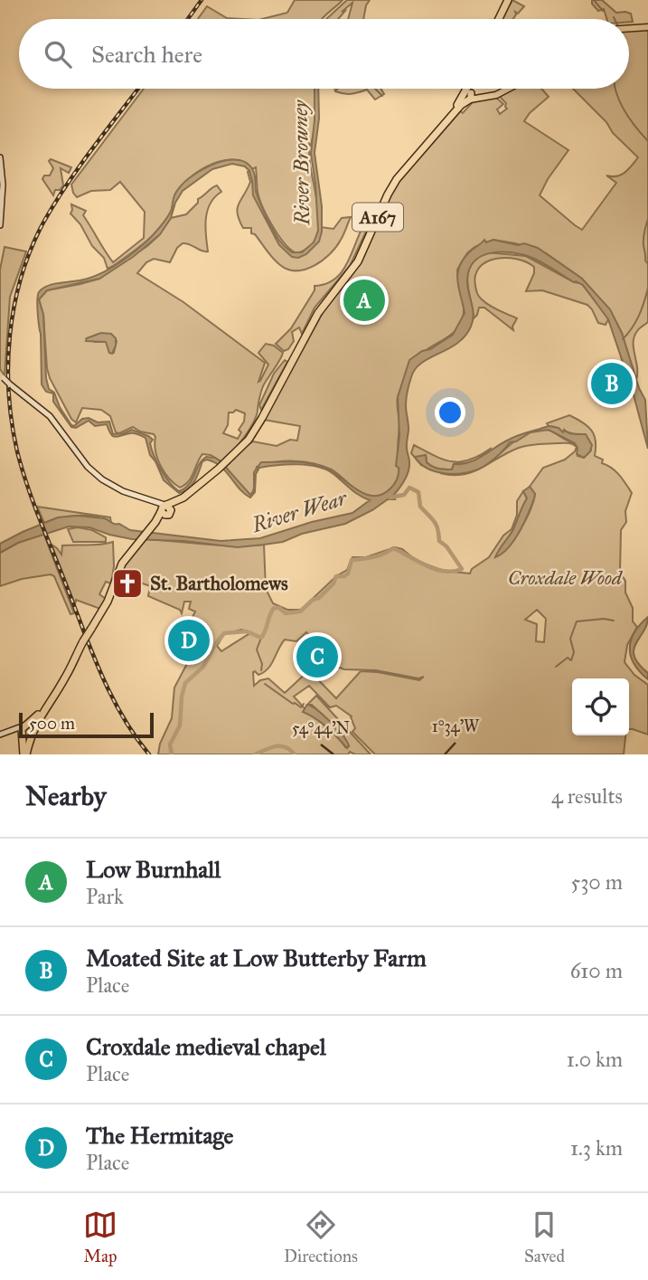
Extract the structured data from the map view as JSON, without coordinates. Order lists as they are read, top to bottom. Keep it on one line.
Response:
{"streets":{"highway":["A167"]},"water":["River Browney","River Wear"],"parks":["Croxdale Wood"],"places":{"church":["St. Bartholomews"]},"scale_bar":"500 m","page":{"search":"Search here","pins":["A","B","D","C"],"scale":"500 m","heading":["Nearby","4 results"],"list":[{"mark":"A","name":"Low Burnhall","note":"Park","value":"530 m"},{"mark":"B","name":"Moated Site at Low Butterby Farm","note":"Place","value":"610 m"},{"mark":"C","name":"Croxdale medieval chapel","note":"Place","value":"1.0 km"},{"mark":"D","name":"The Hermitage","note":"Place","value":"1.3 km"}],"nav":["Map","Directions","Saved"]},"coordinates":["1°34'W","54°44'N"]}
